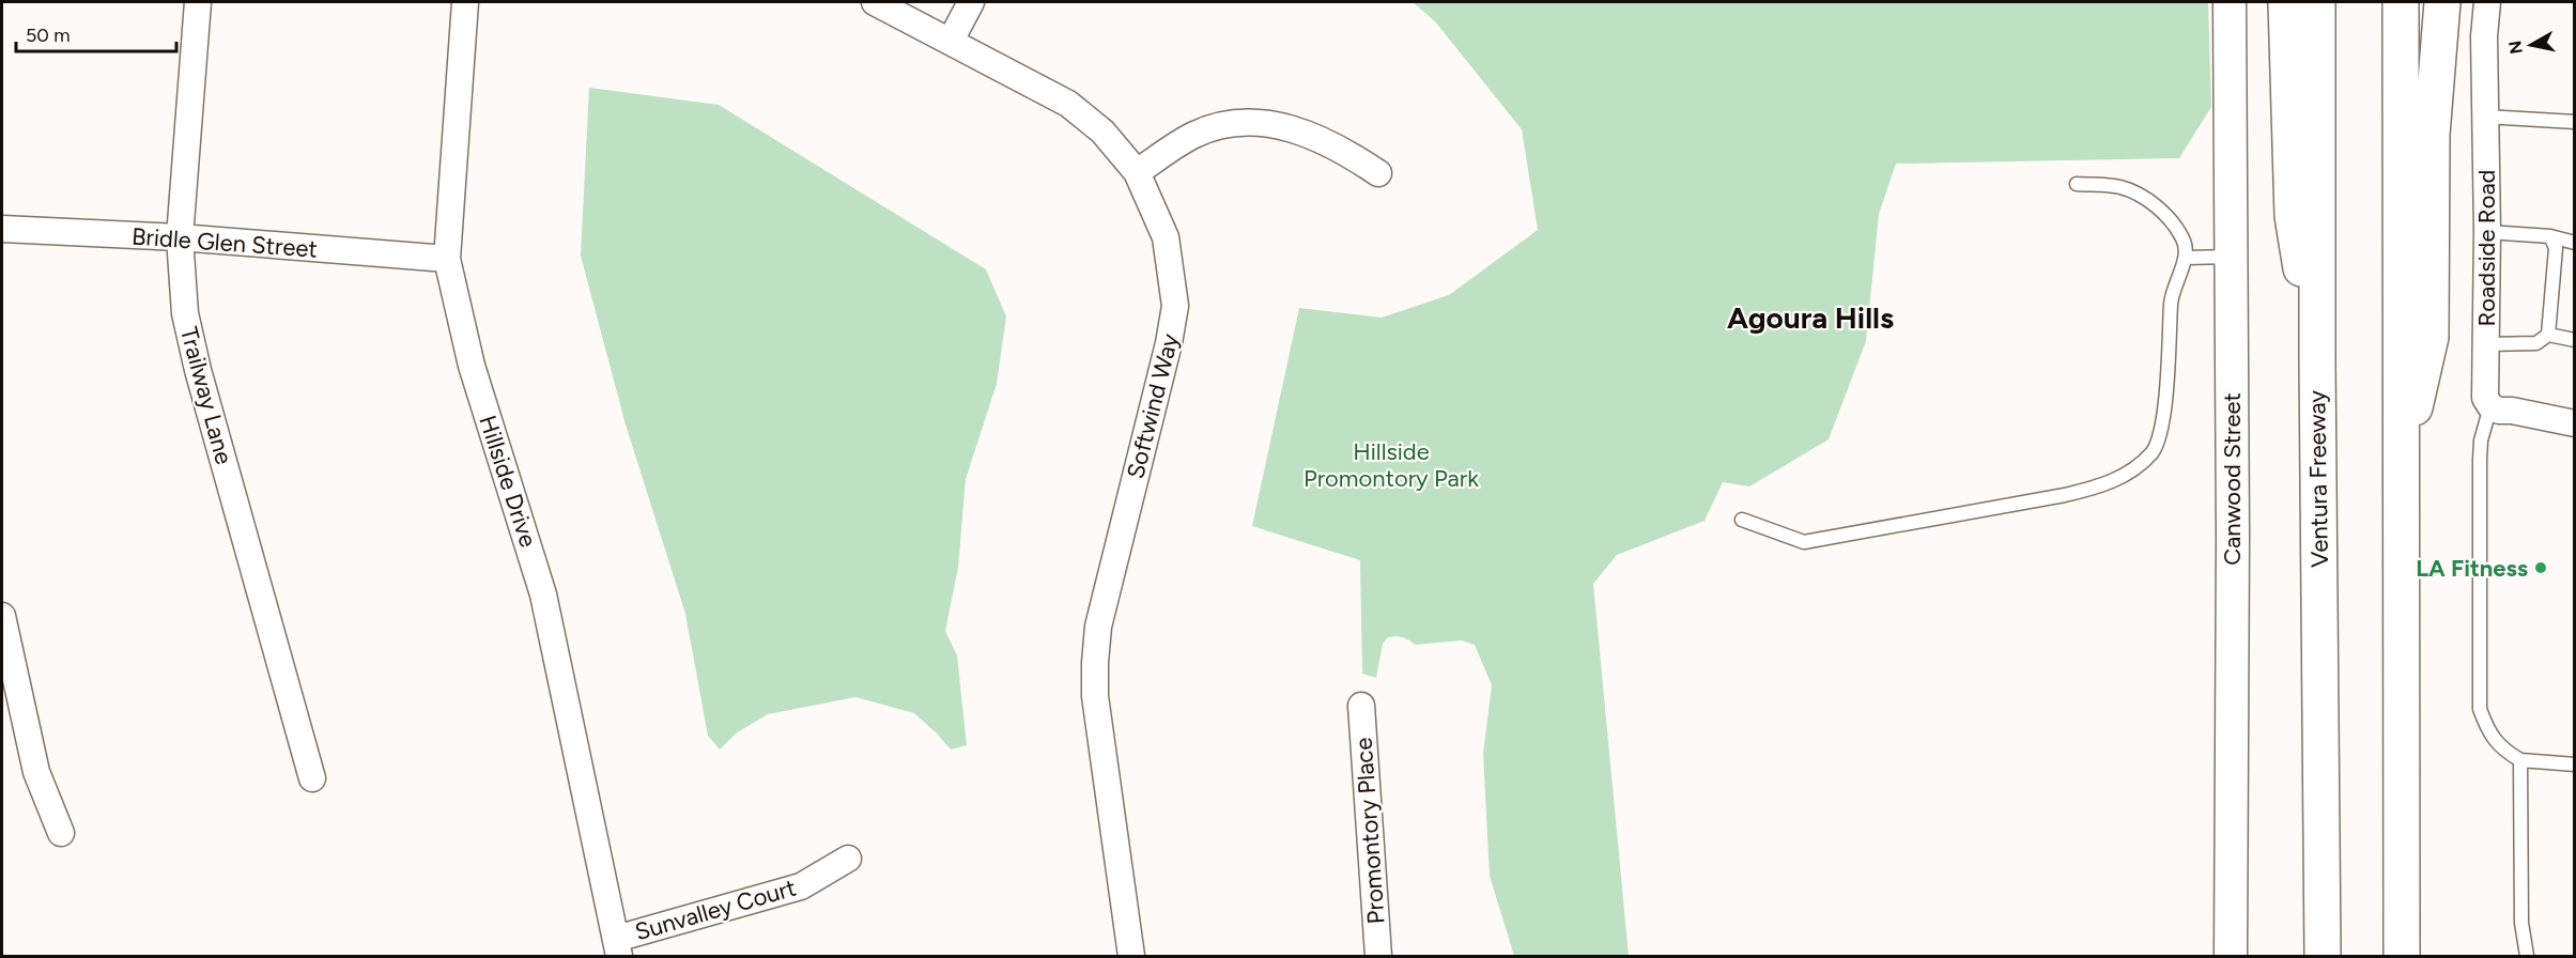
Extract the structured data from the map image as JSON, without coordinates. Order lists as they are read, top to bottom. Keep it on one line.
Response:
{"streets":{"highway":["Ventura Freeway"],"street":["Bridle Glen Street","Roadside Road","Trailway Lane","Softwind Way","Canwood Street","Hillside Drive","Promontory Place","Sunvalley Court"]},"crossings":[["Bridle Glen Street","Trailway Lane"],["Bridle Glen Street","Hillside Drive"],["Hillside Drive","Sunvalley Court"]],"districts":["Agoura Hills"],"parks":["Hillside Promontory Park"],"places":["LA Fitness"],"scale_bar":"50 m","north":"left"}
